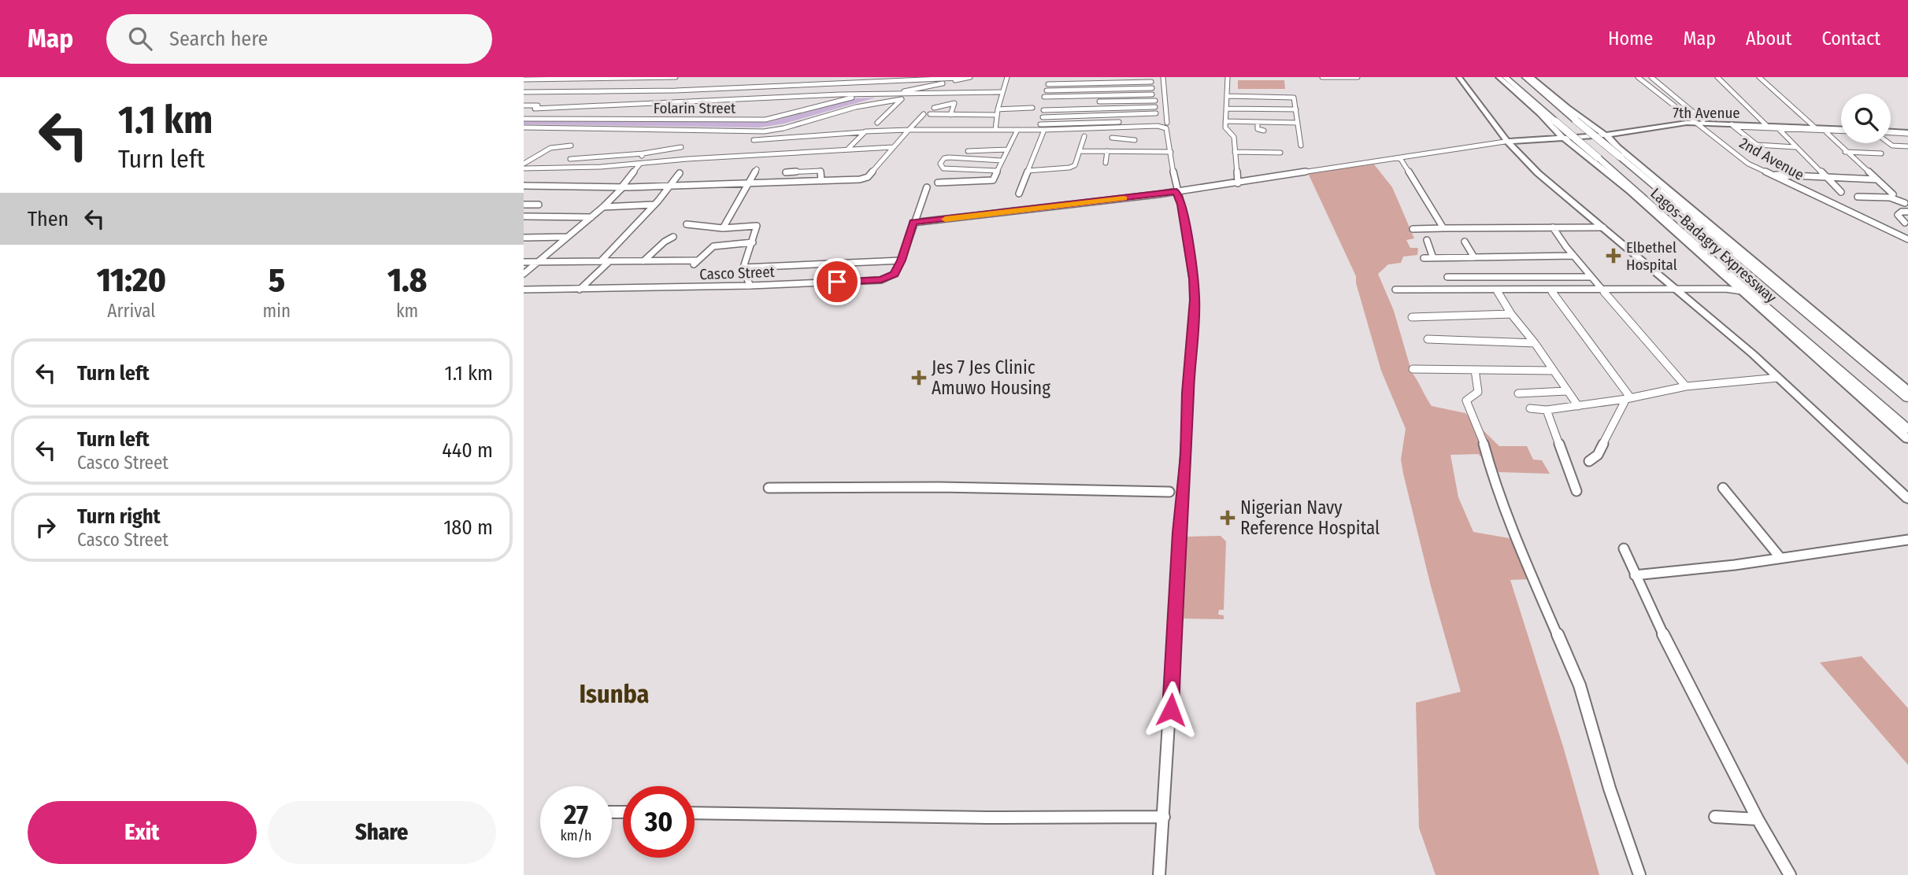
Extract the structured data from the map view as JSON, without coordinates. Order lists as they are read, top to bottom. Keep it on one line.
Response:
{"streets":{"highway":["Lagos-Badagry Expressway"],"main road":["7th Avenue"],"street":["Folarin Street","2nd Avenue","Casco Street"]},"crossings":[["7th Avenue","2nd Avenue"],["7th Avenue","Lagos-Badagry Expressway"]],"districts":["Isunba"],"places":{"health":["Elbethel Hospital","Jes 7 Jes Clinic Amuwo Housing","Nigerian Navy Reference Hospital"]},"page":{"header":"Map","search":"Search here","nav":["Home","Map","About","Contact"],"turn":["1.1 km","Turn left"],"then":"Then","eta":["11:20","Arrival","5","min","1.8","km"],"list":[{"name":"Turn left","value":"1.1 km"},{"name":"Turn left","note":"Casco Street","value":"440 m"},{"name":"Turn right","note":"Casco Street","value":"180 m"}],"speed":"27 km/h","limit":"30","buttons":["Exit","Share"]}}
